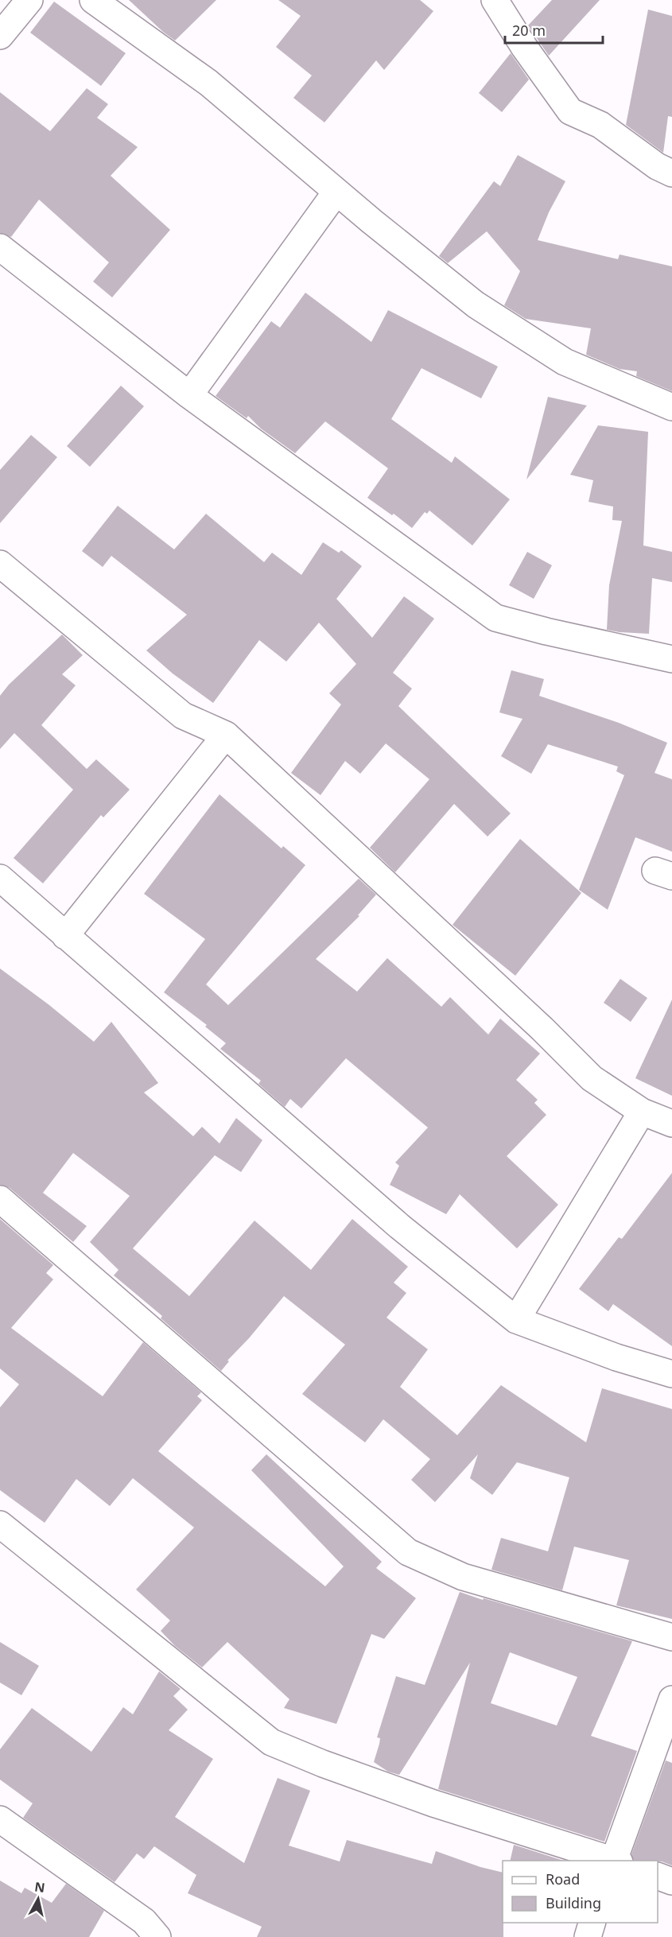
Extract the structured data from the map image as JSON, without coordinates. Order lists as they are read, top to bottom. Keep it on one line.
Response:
{"legend":["Road","Building"],"scale_bar":"20 m","north":"top"}
